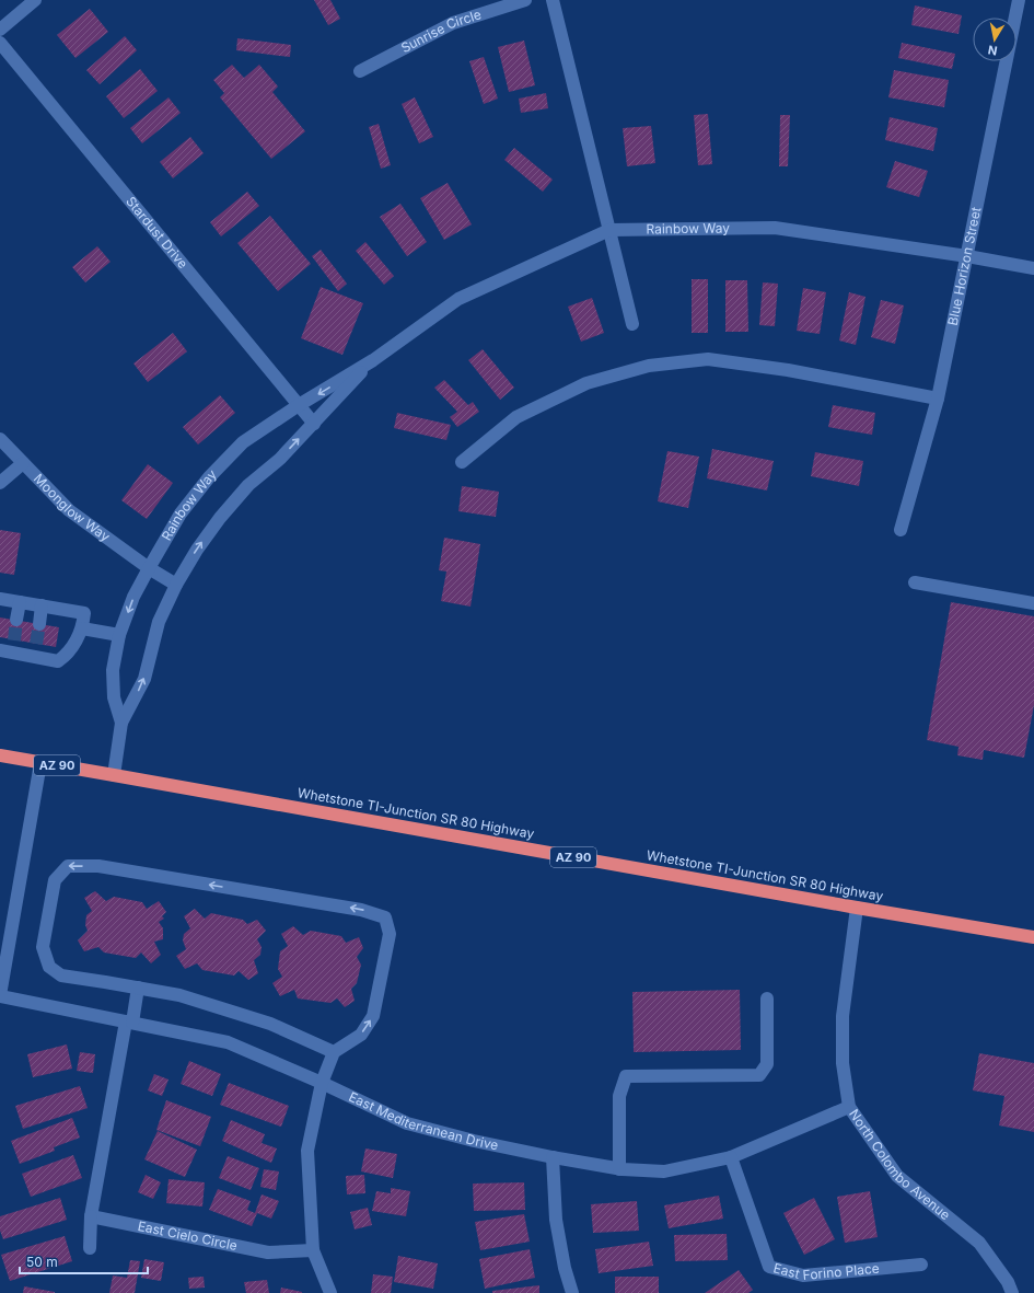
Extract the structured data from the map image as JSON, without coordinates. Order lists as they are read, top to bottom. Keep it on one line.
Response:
{"streets":{"highway":["AZ 90","Whetstone TI-Junction SR 80 Highway"],"street":["Sunrise Circle","Rainbow Way","Stardust Drive","Blue Horizon Street","Moonglow Way","East Mediterranean Drive","North Colombo Avenue","East Cielo Circle","East Forino Place"]},"crossings":[["Rainbow Way","Stardust Drive"],["Rainbow Way","Blue Horizon Street"],["Rainbow Way","Moonglow Way"],["Rainbow Way","Whetstone TI-Junction SR 80 Highway"],["Whetstone TI-Junction SR 80 Highway","North Colombo Avenue"],["East Mediterranean Drive","North Colombo Avenue"],["East Mediterranean Drive","East Forino Place"]],"scale_bar":"50 m","north":"bottom"}
